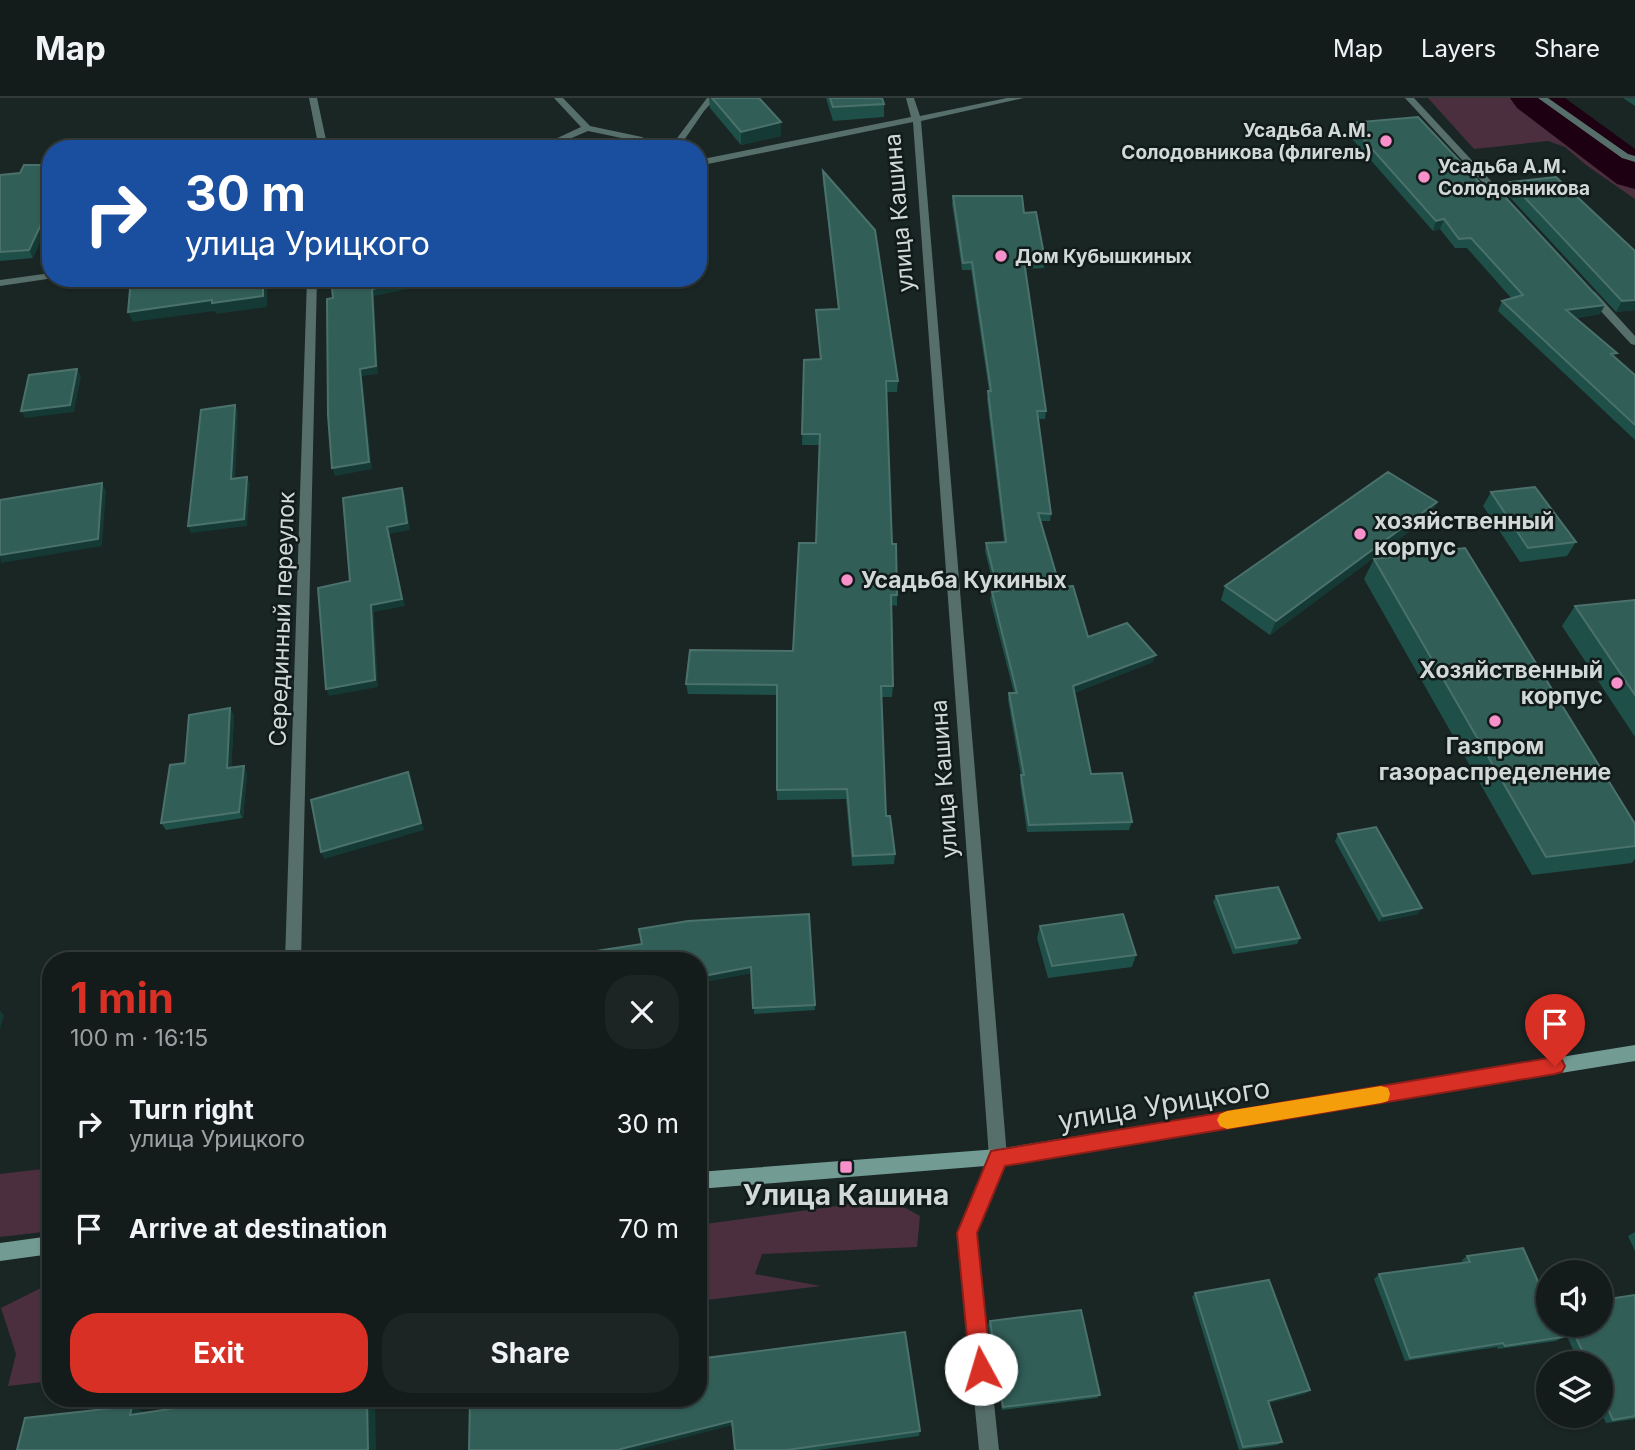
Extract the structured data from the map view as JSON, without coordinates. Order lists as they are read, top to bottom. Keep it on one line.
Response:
{"streets":{"street":["улица Кашина","Серединный переулок","улица Урицкого"]},"crossings":[["улица Кашина","улица Урицкого"]],"places":{"other":["Усадьба А.М. Солодовникова (флигель)","Усадьба А.М. Солодовникова","Дом Кубышкиных","хозяйственный корпус","Усадьба Кукиных","Хозяйственный корпус","Газпром газораспределение"],"transit":["Улица Кашина"]},"page":{"header":"Map","nav":["Map","Layers","Share"],"turn":["30 m","улица Урицкого"],"heading":["1 min","100 m · 16:15"],"list":[{"name":"Turn right","note":"улица Урицкого","value":"30 m"},{"name":"Arrive at destination","value":"70 m"}],"buttons":["Exit","Share"]}}
